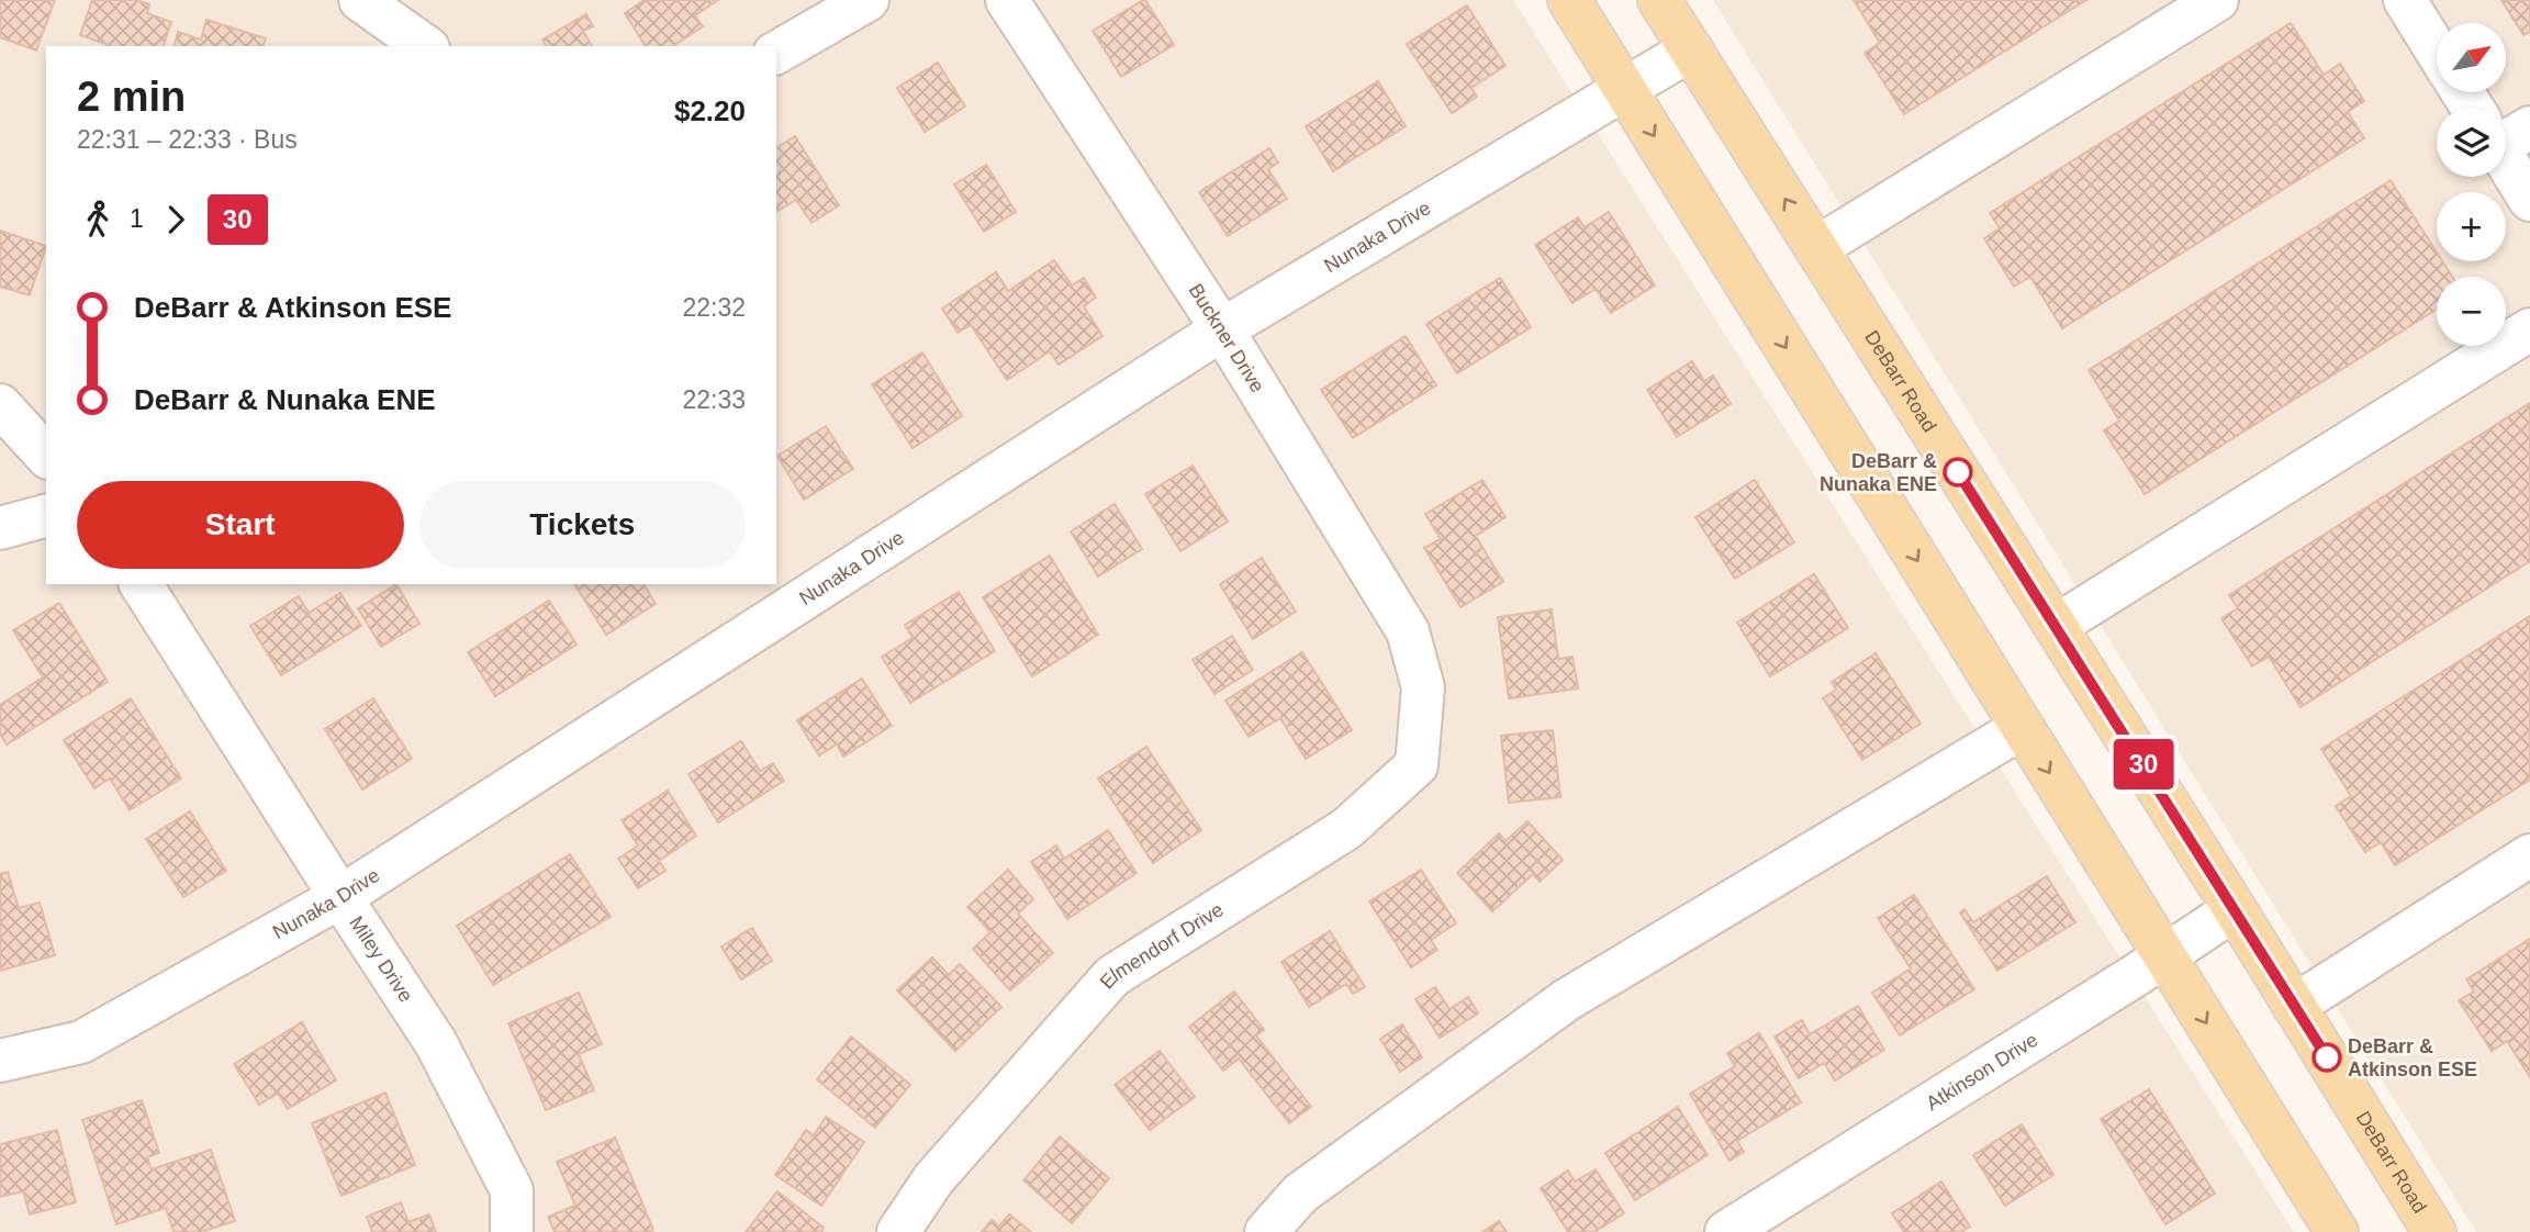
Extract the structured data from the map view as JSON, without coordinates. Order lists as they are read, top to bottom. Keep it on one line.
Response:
{"streets":{"main road":["DeBarr Road"],"street":["Nunaka Drive","Buckner Drive","Elmendorf Drive","Miley Drive","Atkinson Drive"]},"crossings":[["Nunaka Drive","Buckner Drive"],["Nunaka Drive","DeBarr Road"],["Nunaka Drive","Miley Drive"],["Buckner Drive","Elmendorf Drive"],["DeBarr Road","Atkinson Drive"]],"places":["DeBarr & Nunaka ENE","DeBarr & Atkinson ESE"],"lines":["bus line 30"],"north":"top right","page":{"on_map":"30","map_buttons":["+","−"],"heading":["2 min","22:31 – 22:33 · Bus","$2.20"],"legs":["1","30"],"list":[{"name":"DeBarr & Atkinson ESE","value":"22:32"},{"name":"DeBarr & Nunaka ENE","value":"22:33"}],"buttons":["Start","Tickets"]}}
